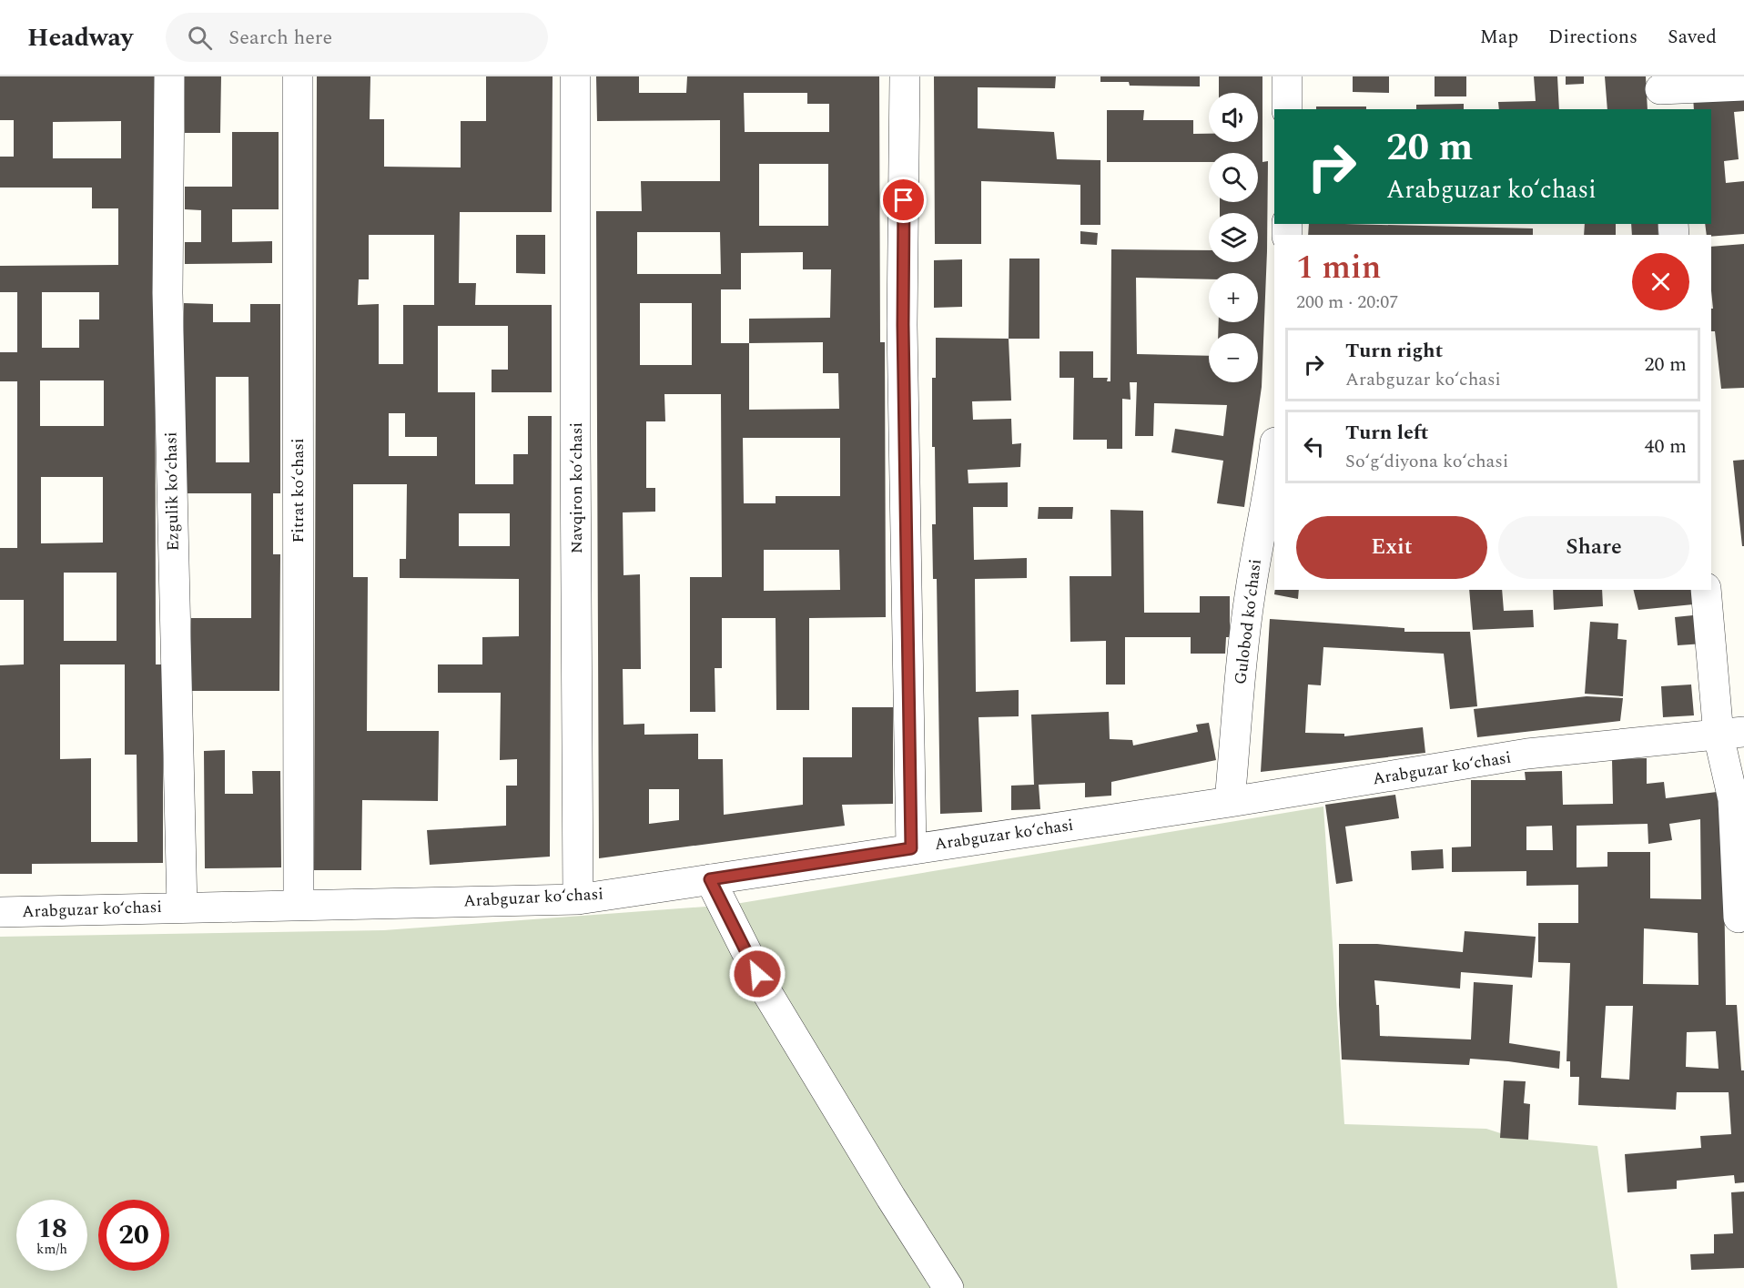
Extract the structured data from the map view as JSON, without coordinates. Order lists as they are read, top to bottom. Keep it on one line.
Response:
{"streets":{"street":["Navqiron koʻchasi","Fitrat koʻchasi","Ezgulik koʻchasi","Gulobod koʻchasi","Arabguzar koʻchasi"]},"crossings":[["Navqiron koʻchasi","Arabguzar koʻchasi"],["Fitrat koʻchasi","Arabguzar koʻchasi"],["Ezgulik koʻchasi","Arabguzar koʻchasi"],["Gulobod koʻchasi","Arabguzar koʻchasi"]],"page":{"header":"Headway","search":"Search here","nav":["Map","Directions","Saved"],"map_buttons":["+","−"],"turn":["20 m","Arabguzar koʻchasi"],"heading":["1 min","200 m · 20:07"],"list":[{"name":"Turn right","note":"Arabguzar koʻchasi","value":"20 m"},{"name":"Turn left","note":"Soʻgʻdiyona koʻchasi","value":"40 m"}],"buttons":["Exit","Share"],"speed":"18 km/h","limit":"20"}}
